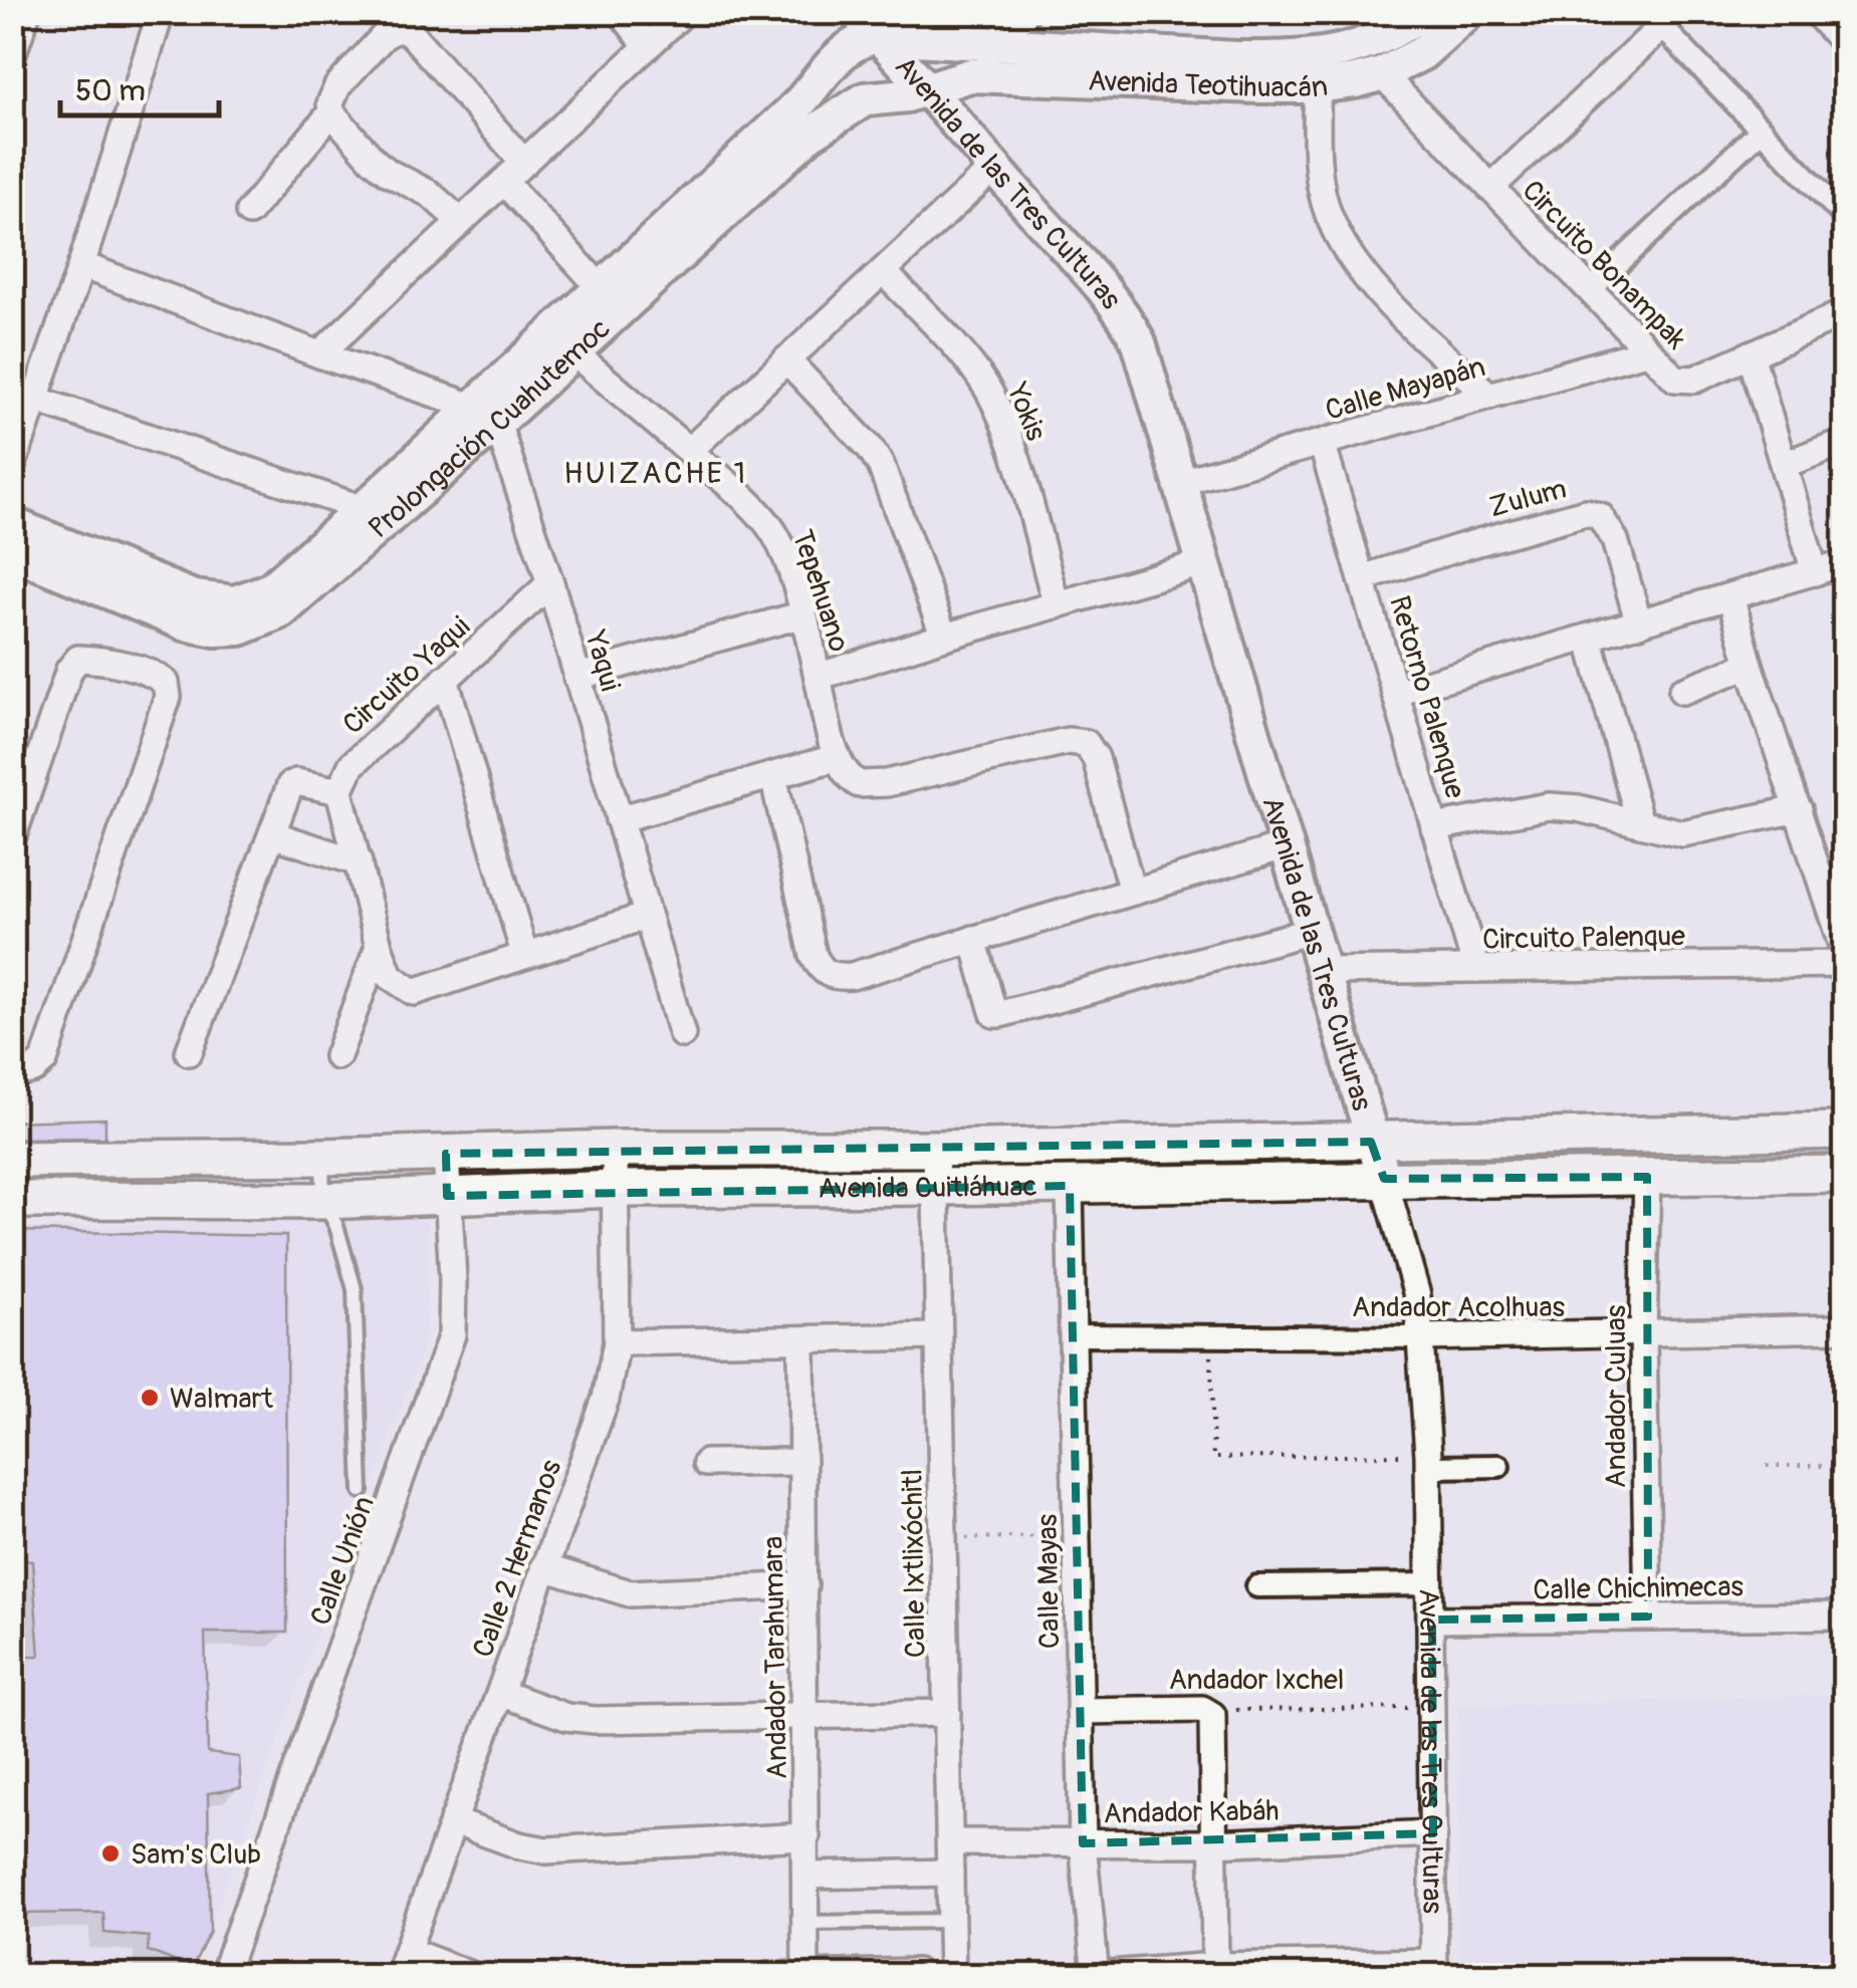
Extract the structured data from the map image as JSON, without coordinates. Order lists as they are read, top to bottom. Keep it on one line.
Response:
{"streets":{"main road":["Avenida Cuitláhuac"],"street":["Avenida Teotihuacán","Avenida de las Tres Culturas","Circuito Bonampak","Calle Mayapán","Yokis","Prolongación Cuahutemoc","Zulum","Tepehuano","Yaqui","Circuito Yaqui","Retorno Palenque","Circuito Palenque","Andador Acolhuas","Andador Culuas","Calle 2 Hermanos","Calle Unión","Calle Ixtlixóchitl","Calle Mayas","Calle Chichimecas","Andador Tarahumara","Andador Ixchel","Andador Kabáh"]},"crossings":[["Avenida Teotihuacán","Avenida de las Tres Culturas"],["Avenida Teotihuacán","Circuito Bonampak"],["Avenida Teotihuacán","Prolongación Cuahutemoc"],["Avenida de las Tres Culturas","Calle Mayapán"],["Avenida de las Tres Culturas","Prolongación Cuahutemoc"],["Avenida de las Tres Culturas","Tepehuano"],["Avenida de las Tres Culturas","Circuito Palenque"],["Avenida de las Tres Culturas","Avenida Cuitláhuac"],["Avenida de las Tres Culturas","Andador Acolhuas"],["Avenida de las Tres Culturas","Calle Chichimecas"],["Avenida de las Tres Culturas","Andador Ixchel"],["Avenida de las Tres Culturas","Andador Kabáh"],["Circuito Bonampak","Calle Mayapán"],["Calle Mayapán","Retorno Palenque"],["Yokis","Tepehuano"],["Prolongación Cuahutemoc","Tepehuano"],["Prolongación Cuahutemoc","Yaqui"],["Zulum","Retorno Palenque"],["Yaqui","Circuito Yaqui"],["Retorno Palenque","Circuito Palenque"],["Avenida Cuitláhuac","Andador Culuas"],["Avenida Cuitláhuac","Calle 2 Hermanos"],["Avenida Cuitláhuac","Calle Unión"],["Avenida Cuitláhuac","Calle Ixtlixóchitl"],["Avenida Cuitláhuac","Calle Mayas"],["Andador Acolhuas","Andador Culuas"],["Andador Acolhuas","Calle Mayas"],["Andador Culuas","Calle Chichimecas"],["Calle Ixtlixóchitl","Andador Kabáh"],["Calle Mayas","Andador Ixchel"],["Calle Mayas","Andador Kabáh"]],"districts":["HUIZACHE 1"],"places":["Walmart","Sam's Club"],"scale_bar":"50 m"}
